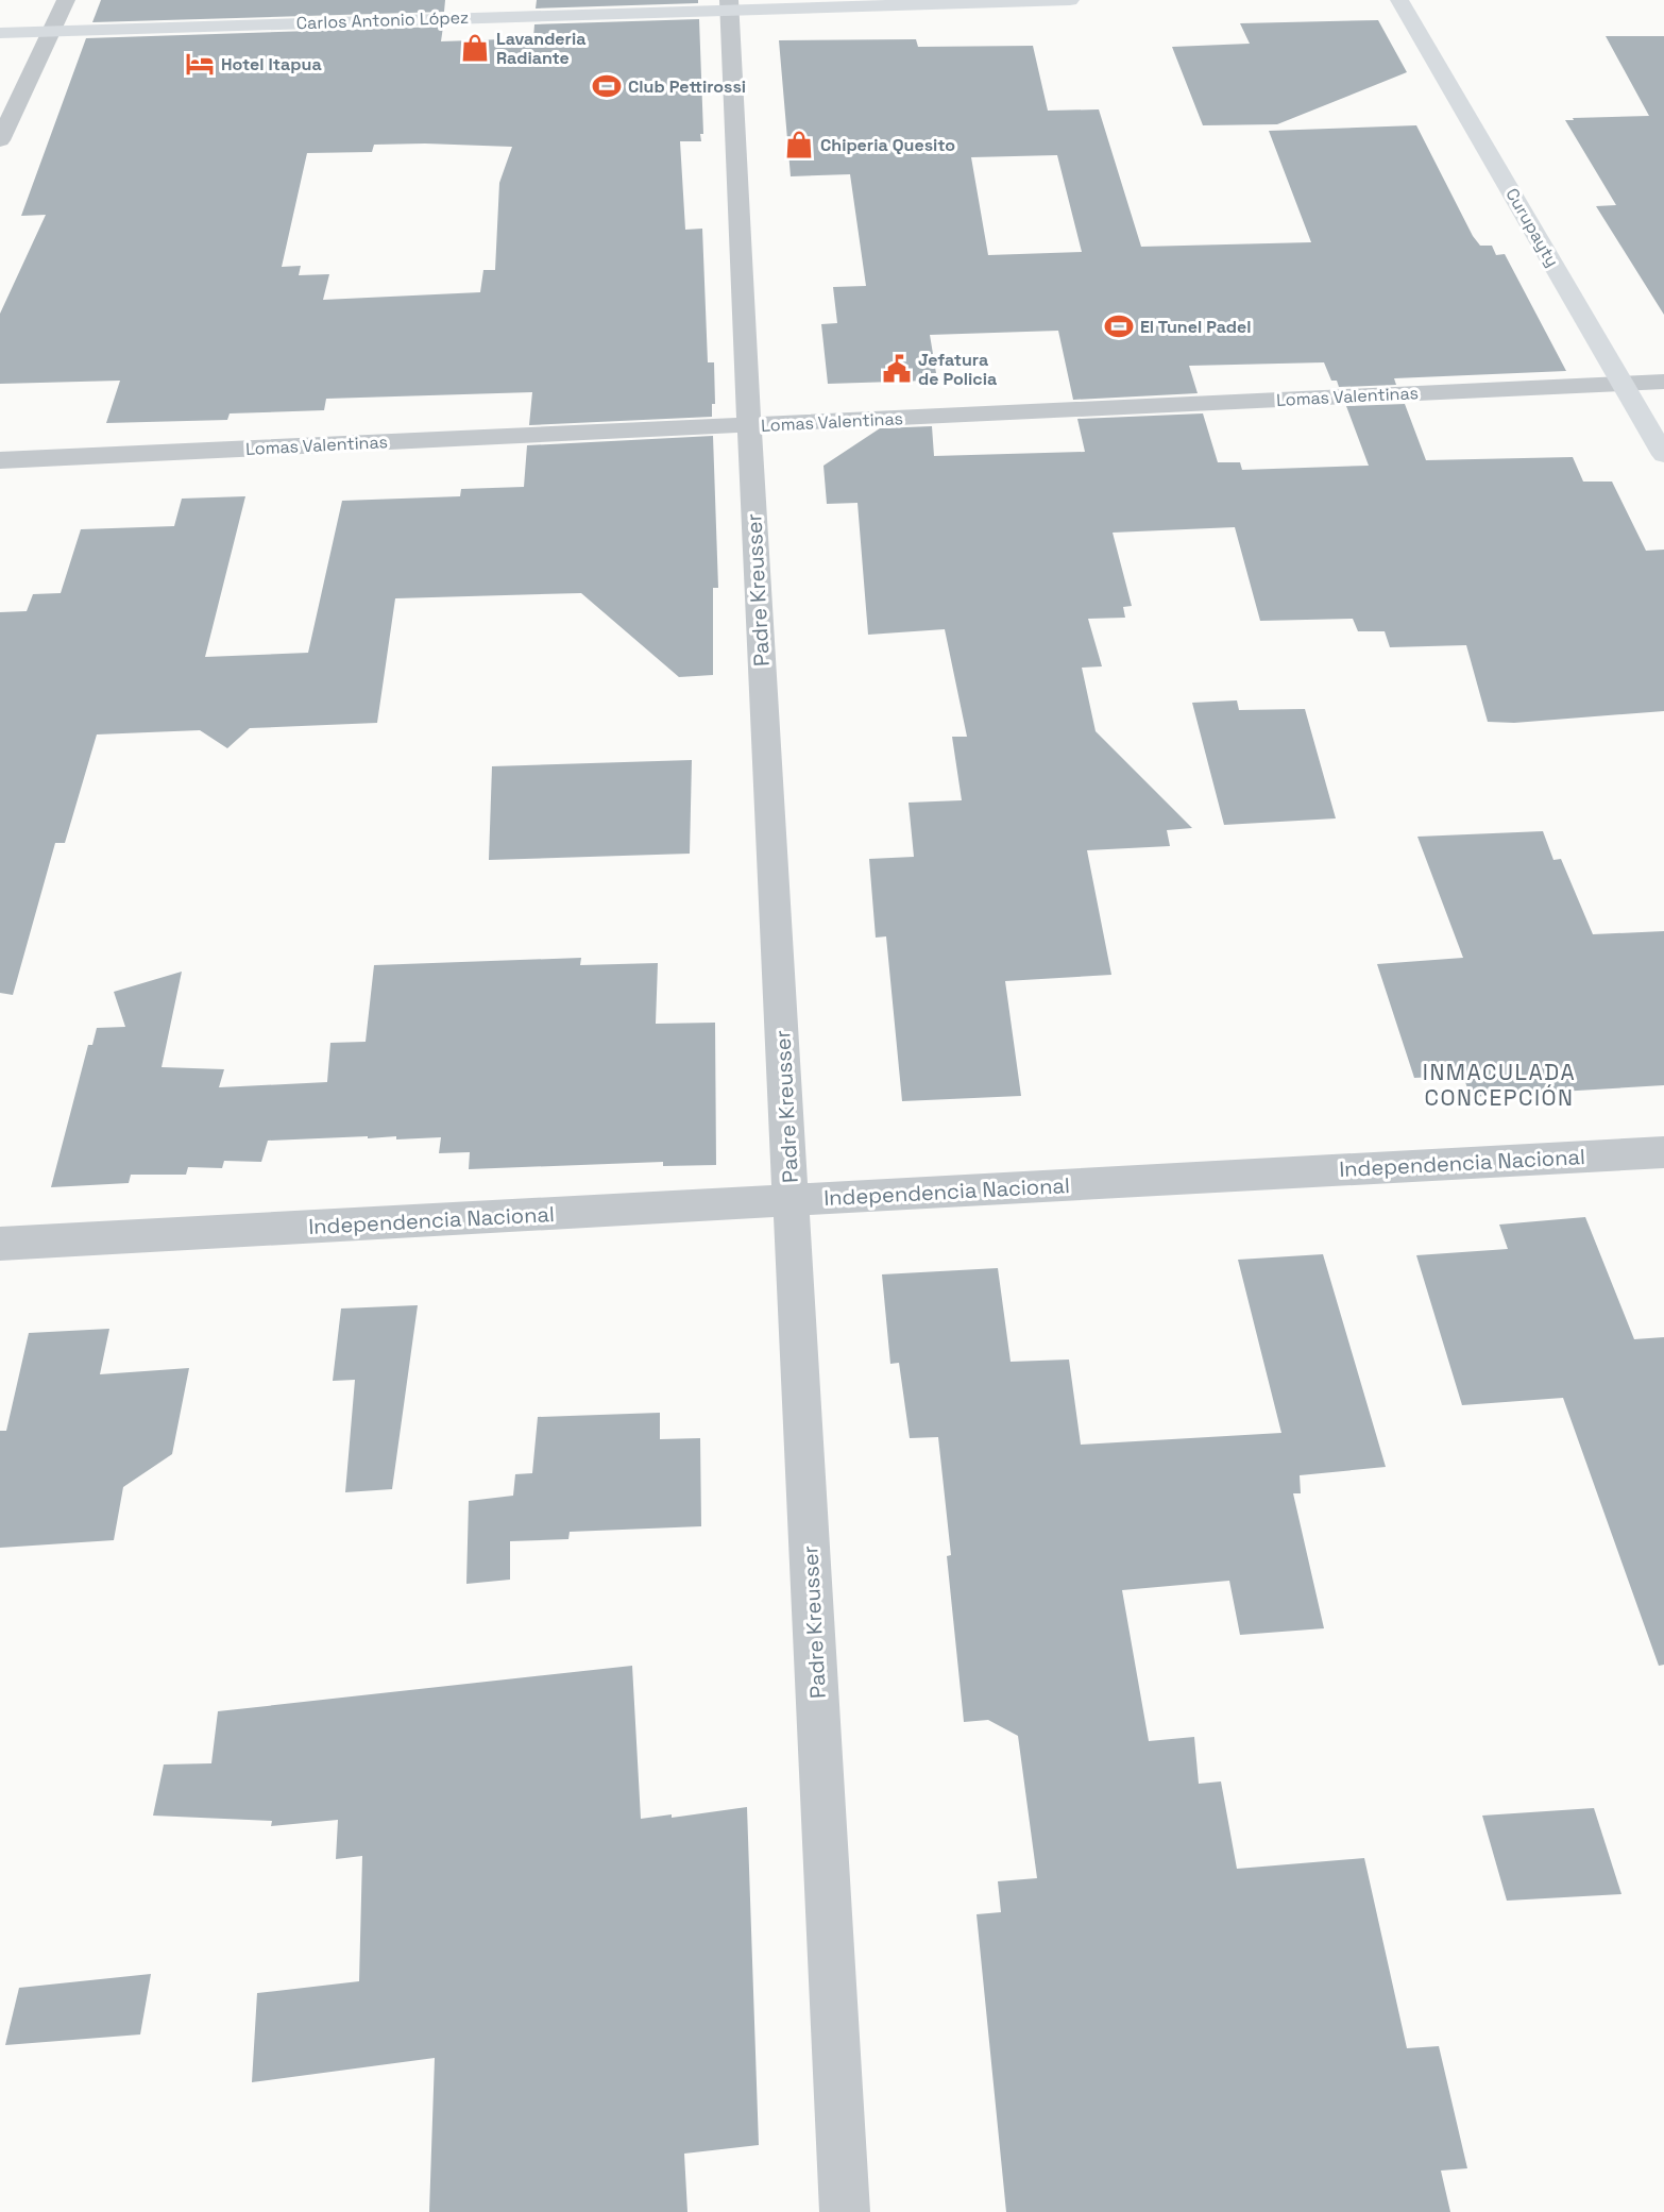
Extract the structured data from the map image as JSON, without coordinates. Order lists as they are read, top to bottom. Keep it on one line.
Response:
{"streets":{"main road":["Carlos Antonio López","Curupayty"],"street":["Lomas Valentinas","Padre Kreusser","Independencia Nacional"]},"crossings":[["Carlos Antonio López","Padre Kreusser"],["Curupayty","Lomas Valentinas"],["Lomas Valentinas","Padre Kreusser"],["Padre Kreusser","Independencia Nacional"]],"districts":["INMACULADA CONCEPCIÓN"],"places":{"shop":["Lavanderia Radiante","Chiperia Quesito"],"hotel":["Hotel Itapua"],"sports":["Club Pettirossi","El Tunel Padel"],"public building":["Jefatura de Policia"]}}
